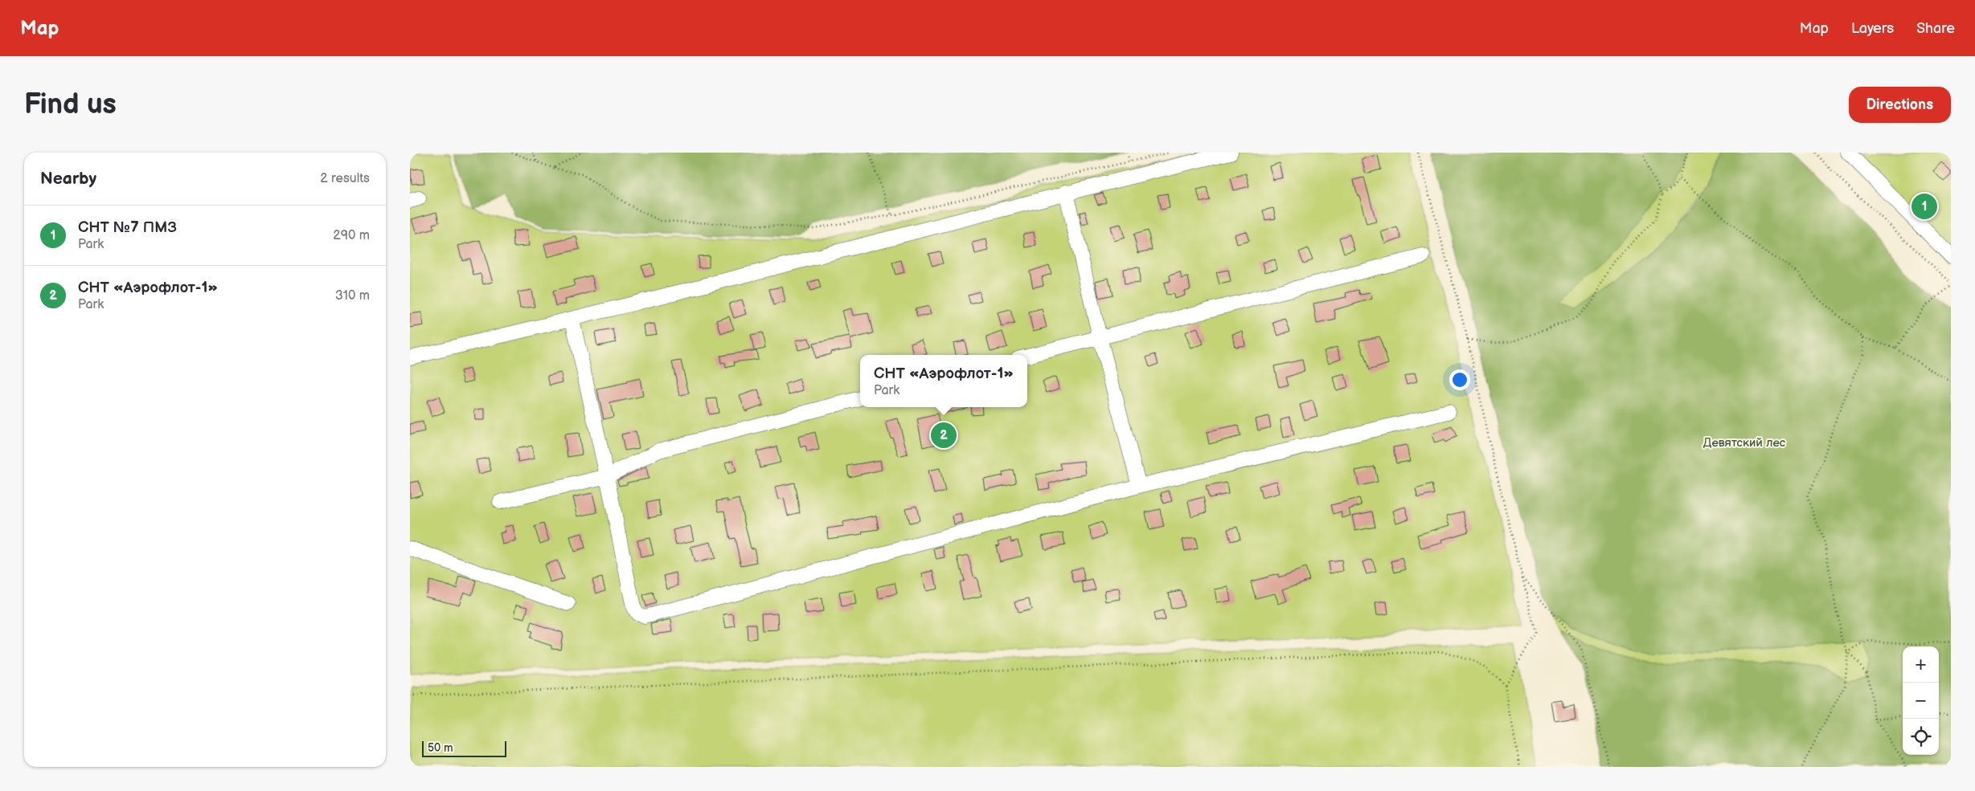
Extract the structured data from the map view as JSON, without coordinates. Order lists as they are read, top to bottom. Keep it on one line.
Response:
{"parks":["Девятский лес"],"scale_bar":"50 m","page":{"header":"Map","nav":["Map","Layers","Share"],"buttons":"Directions","title":"Find us","heading":["Nearby","2 results"],"pins":["1","2"],"list":[{"mark":"1","name":"СНТ №7 ПМЗ","note":"Park","value":"290 m"},{"mark":"2","name":"СНТ «Аэрофлот-1»","note":"Park","value":"310 m"}],"popup":["СНТ «Аэрофлот-1»","Park"],"map_buttons":["+","−"],"scale":"50 m"}}
